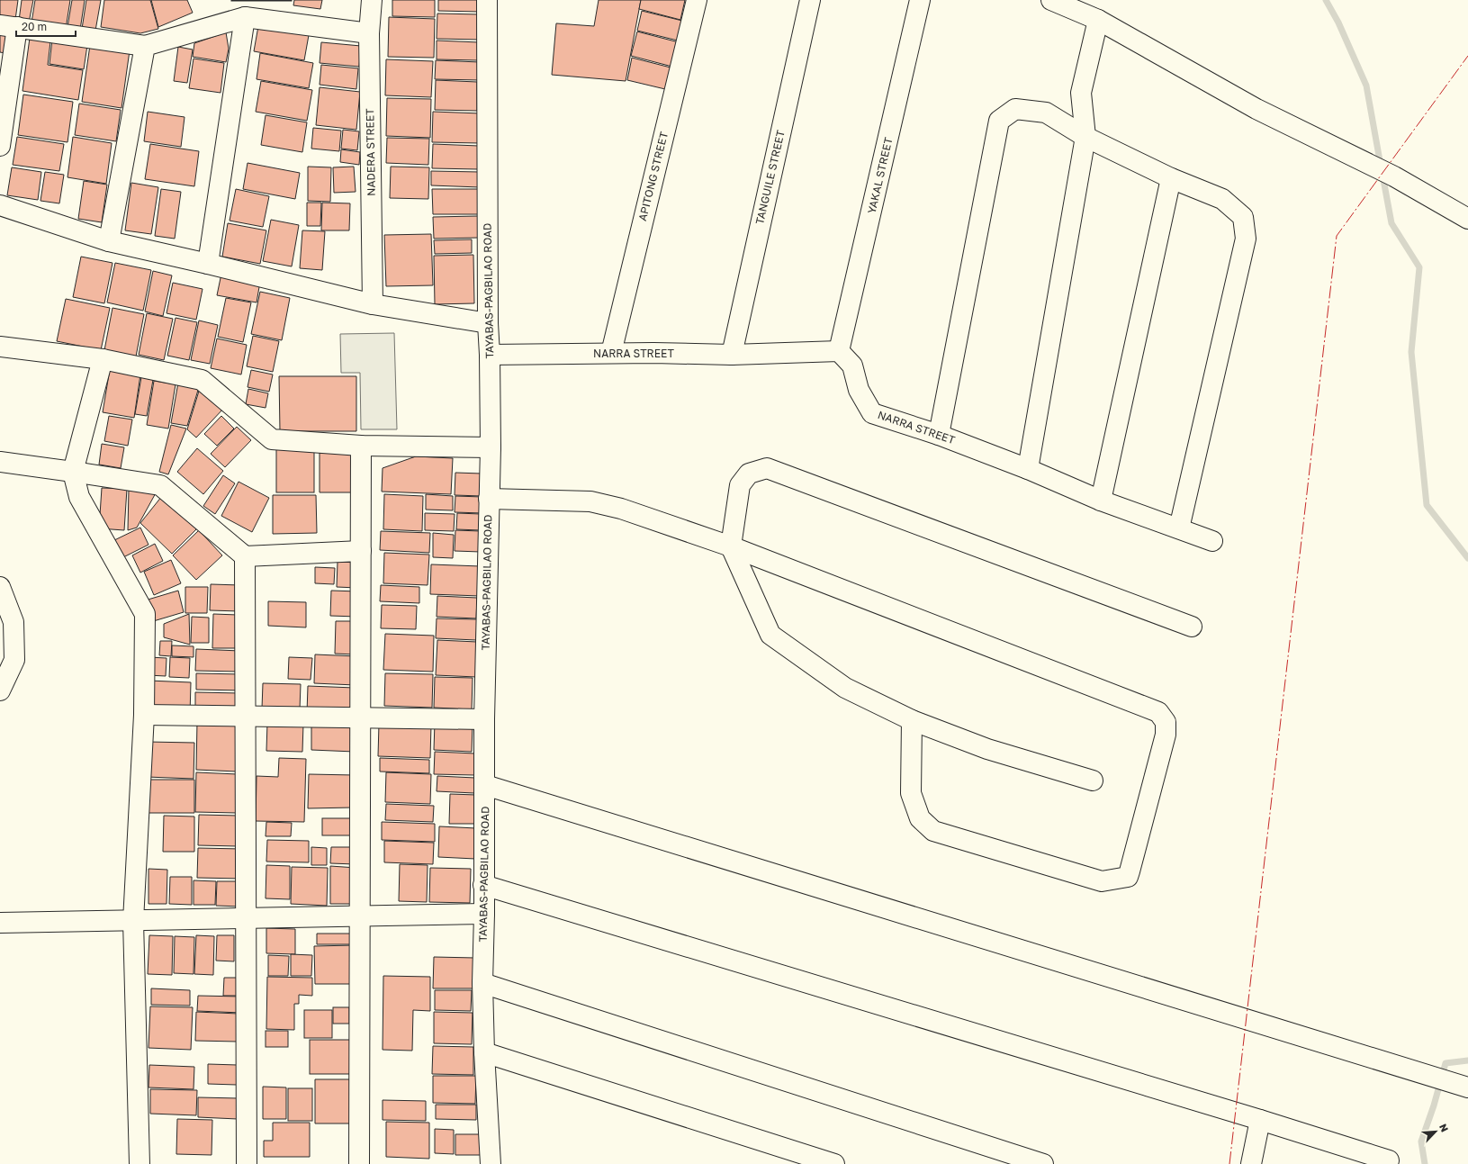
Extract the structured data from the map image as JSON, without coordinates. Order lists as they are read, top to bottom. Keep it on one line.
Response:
{"streets":{"street":["NADERA STREET","YAKAL STREET","APITONG STREET","TANGUILE STREET","TAYABAS-PAGBILAO ROAD","NARRA STREET"]},"crossings":[["YAKAL STREET","NARRA STREET"],["APITONG STREET","NARRA STREET"],["TANGUILE STREET","NARRA STREET"],["TAYABAS-PAGBILAO ROAD","NARRA STREET"]],"scale_bar":"20 m","north":"top right"}
